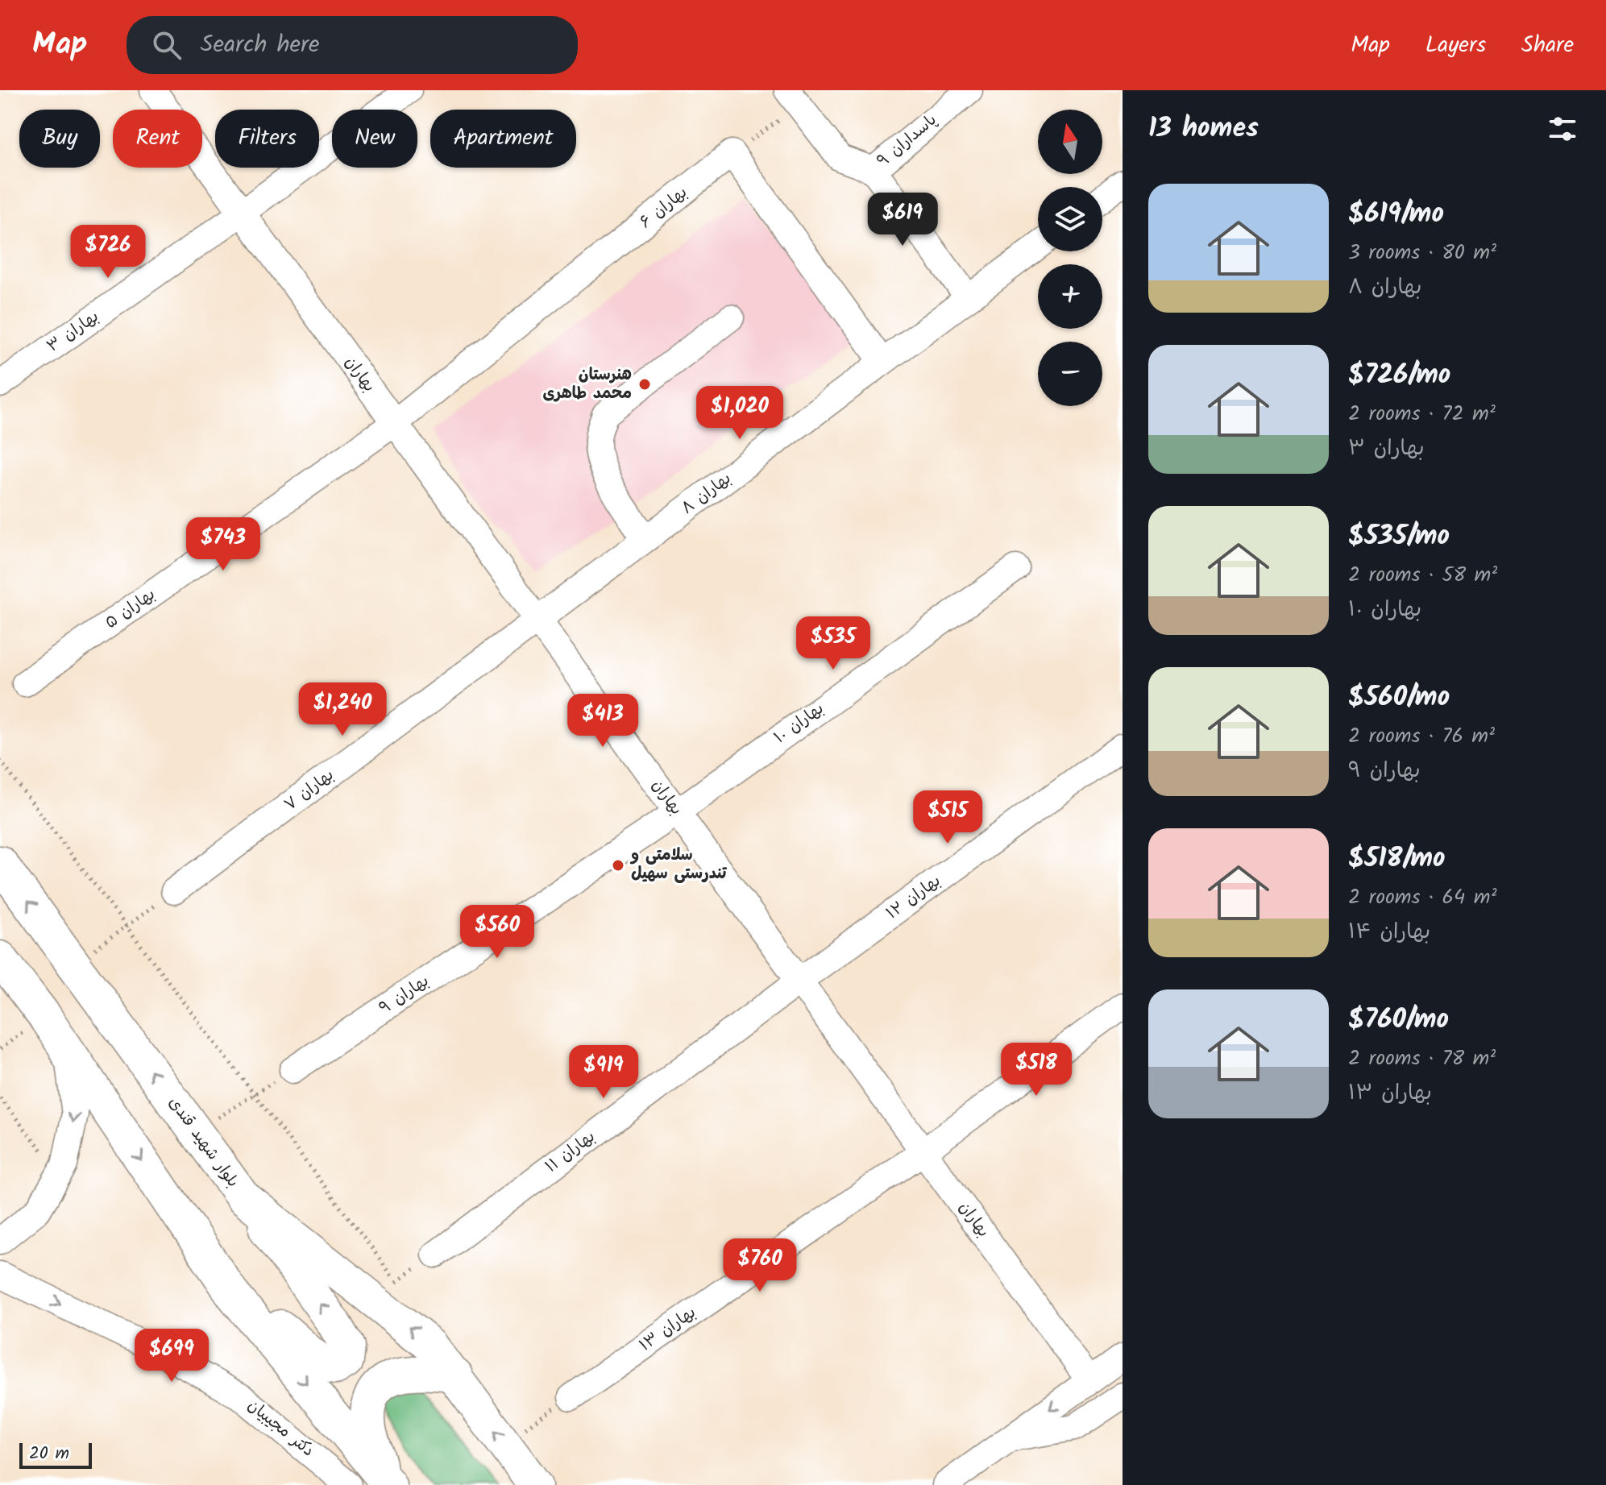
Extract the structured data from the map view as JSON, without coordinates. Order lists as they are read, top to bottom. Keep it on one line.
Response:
{"streets":{"main road":["بلوار شهید قندی"],"street":["پاسداران ۹","بهاران ۶","بهاران ۳","بهاران","بهاران ۸","بهاران ۵","بهاران ۱۰","بهاران ۷","بهاران ۱۲","بهاران ۹","بهاران ۱۱","بهاران ۱۳","دکتر مجیبیان"]},"crossings":[["بهاران ۶","بهاران"],["بهاران ۶","بهاران ۵"],["بهاران ۳","بهاران"],["بهاران","بهاران ۸"],["بهاران","بهاران ۵"],["بهاران","بهاران ۱۰"],["بهاران","بهاران ۷"],["بهاران","بهاران ۱۲"],["بهاران","بهاران ۹"],["بهاران","بهاران ۱۱"],["بهاران","بهاران ۱۳"],["بهاران ۸","بهاران ۷"],["بهاران ۱۰","بهاران ۹"],["بهاران ۱۲","بهاران ۱۱"]],"one_way":["دکتر مجیبیان"],"places":["هنرستان محمد طاهری","سلامتی و تندرستی سهیل"],"scale_bar":"20 m","north":"top","page":{"header":"Map","search":"Search here","nav":["Map","Layers","Share"],"heading":"13 homes","map_buttons":["+","−"],"chip":["Buy","Rent","Filters","New","Apartment"],"list":[{"name":"$619/mo","note":"3 rooms · 80 m² · بهاران ۸"},{"name":"$726/mo","note":"2 rooms · 72 m² · بهاران ۳"},{"name":"$535/mo","note":"2 rooms · 58 m² · بهاران ۱۰"},{"name":"$560/mo","note":"2 rooms · 76 m² · بهاران ۹"},{"name":"$518/mo","note":"2 rooms · 64 m² · بهاران ۱۴"},{"name":"$760/mo","note":"2 rooms · 78 m² · بهاران ۱۳"}],"price":["$619","$726","$1,020","$743","$535","$1,240","$413","$515","$560","$518","$919","$760","$699"],"scale":"20 m"}}
